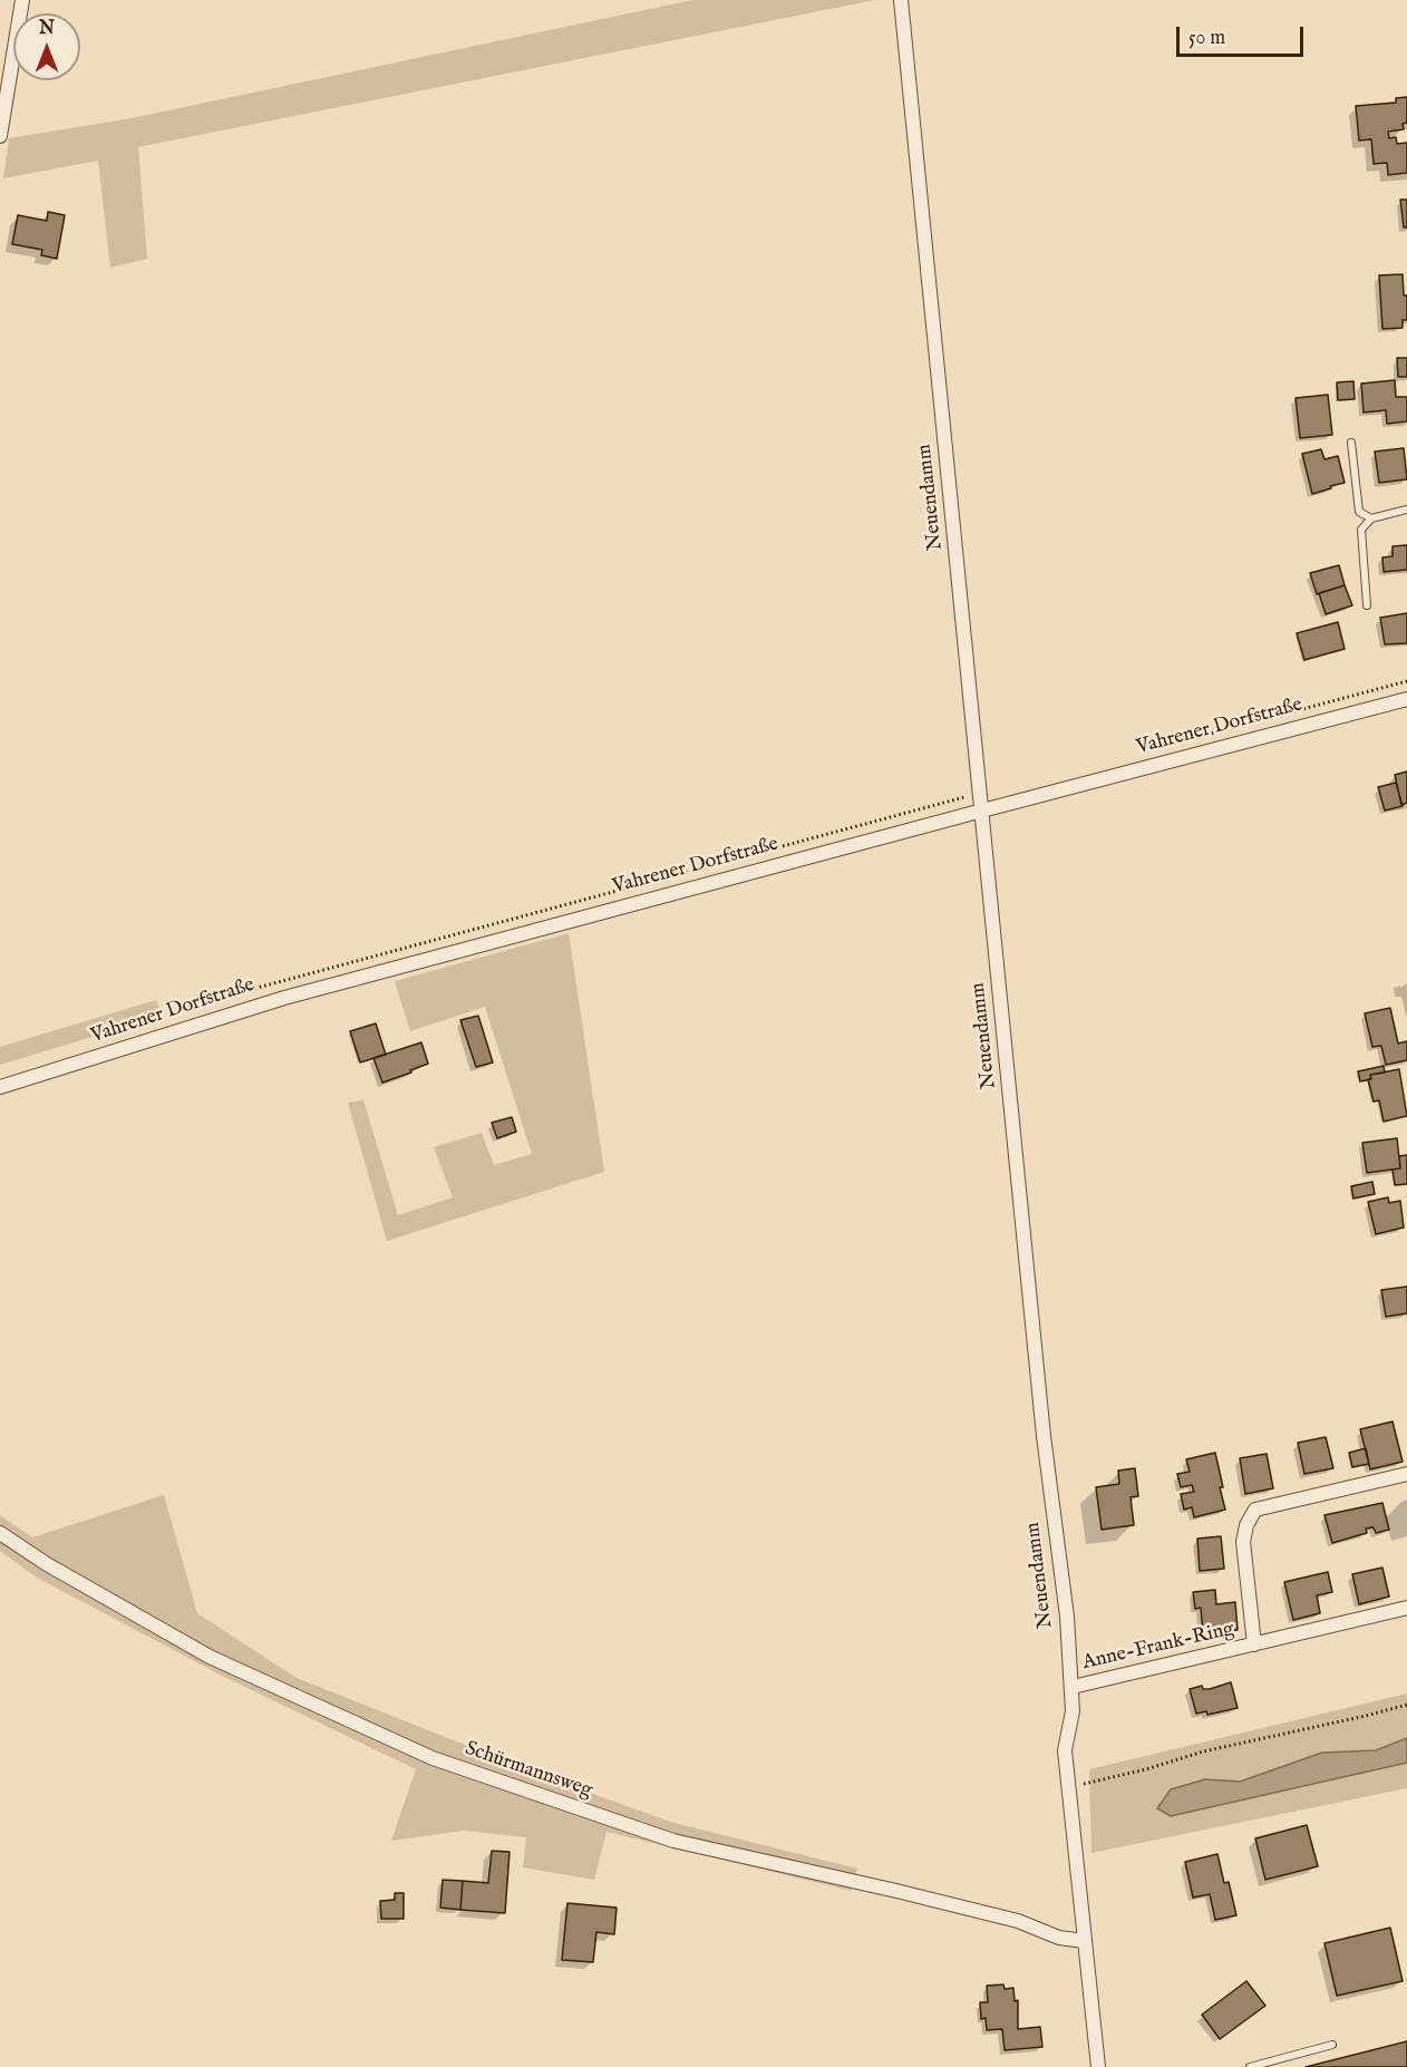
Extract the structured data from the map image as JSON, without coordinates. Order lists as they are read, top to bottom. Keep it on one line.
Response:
{"streets":{"street":["Neuendamm","Vahrener Dorfstraße","Anne-Frank-Ring","Schürmannsweg"]},"crossings":[["Neuendamm","Vahrener Dorfstraße"],["Neuendamm","Anne-Frank-Ring"],["Neuendamm","Schürmannsweg"]],"scale_bar":"50 m","north":"top"}
